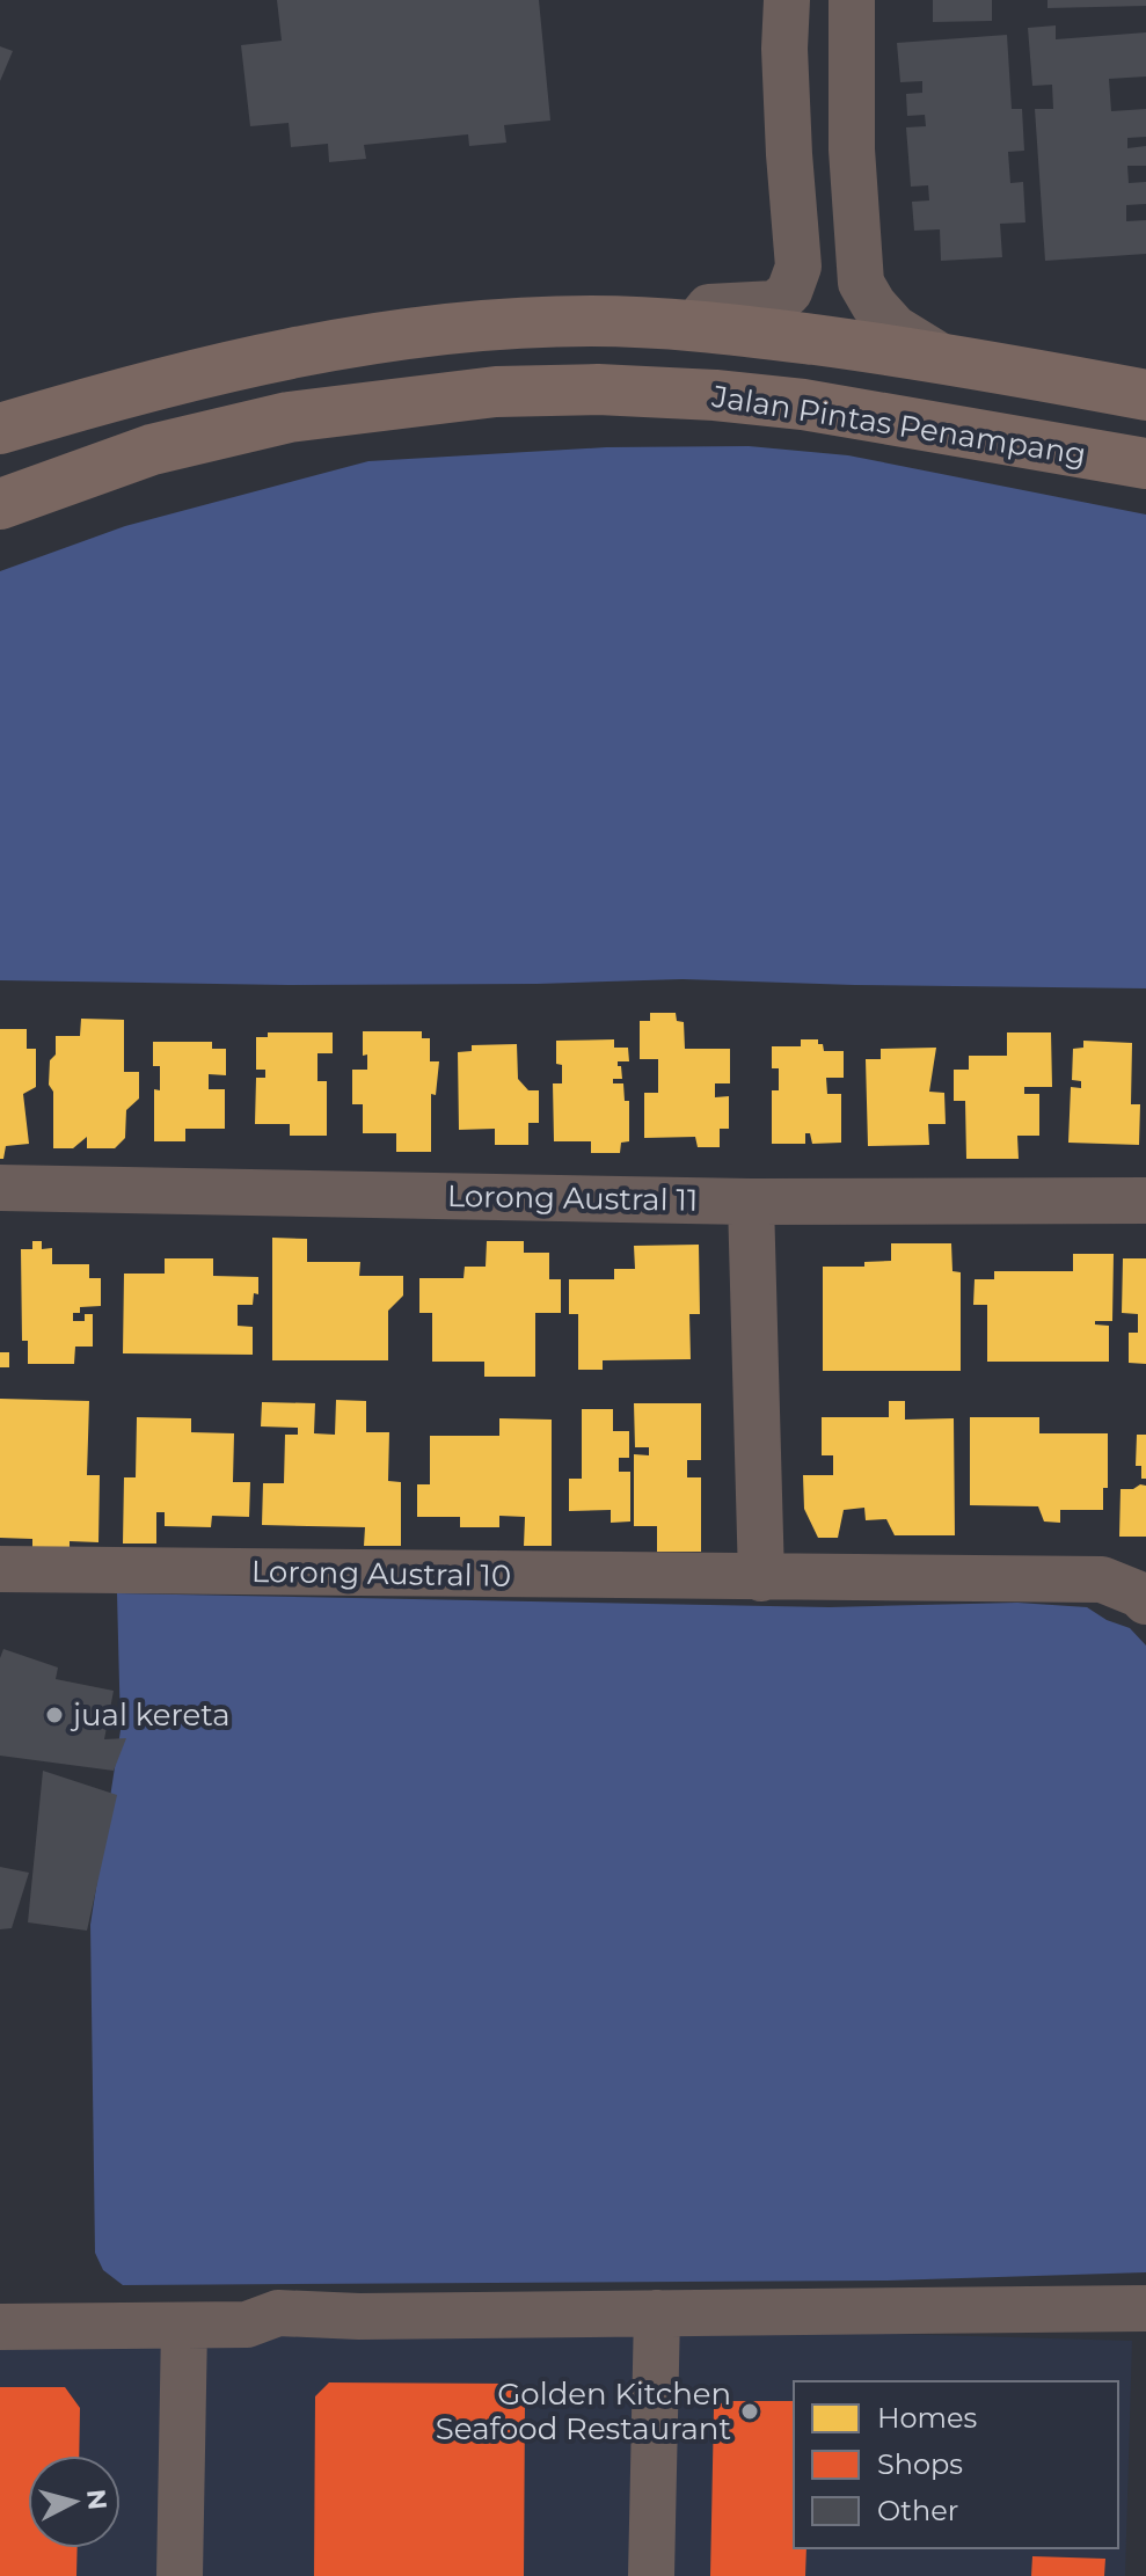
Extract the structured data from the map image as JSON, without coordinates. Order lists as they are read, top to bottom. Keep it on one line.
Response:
{"streets":{"main road":["Jalan Pintas Penampang"],"street":["Lorong Austral 11","Lorong Austral 10"]},"places":["jual kereta","Golden Kitchen Seafood Restaurant"],"legend":["Homes","Shops","Other"],"north":"right"}
